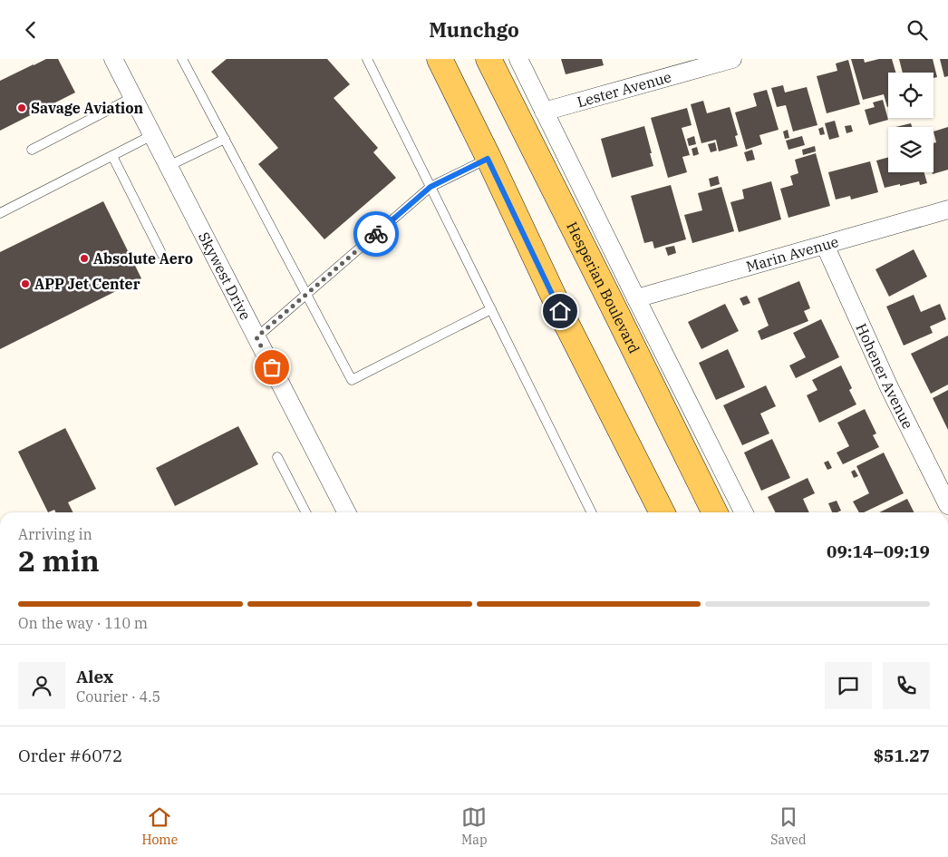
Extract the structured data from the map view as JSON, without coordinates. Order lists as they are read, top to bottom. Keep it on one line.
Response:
{"streets":{"main road":["Hesperian Boulevard"],"street":["Lester Avenue","Marin Avenue","Skywest Drive","Hohener Avenue"]},"crossings":[["Lester Avenue","Hesperian Boulevard"],["Marin Avenue","Hesperian Boulevard"],["Marin Avenue","Hohener Avenue"]],"places":["Savage Aviation","Absolute Aero","APP Jet Center"],"page":{"header":"Munchgo","heading":["2 min","Arriving in","09:14–09:19"],"panel":["Alex","Courier · 4.5","Order #6072","$51.27"],"bar":"On the way · 110 m","tabs":["Home","Map","Saved"]}}
